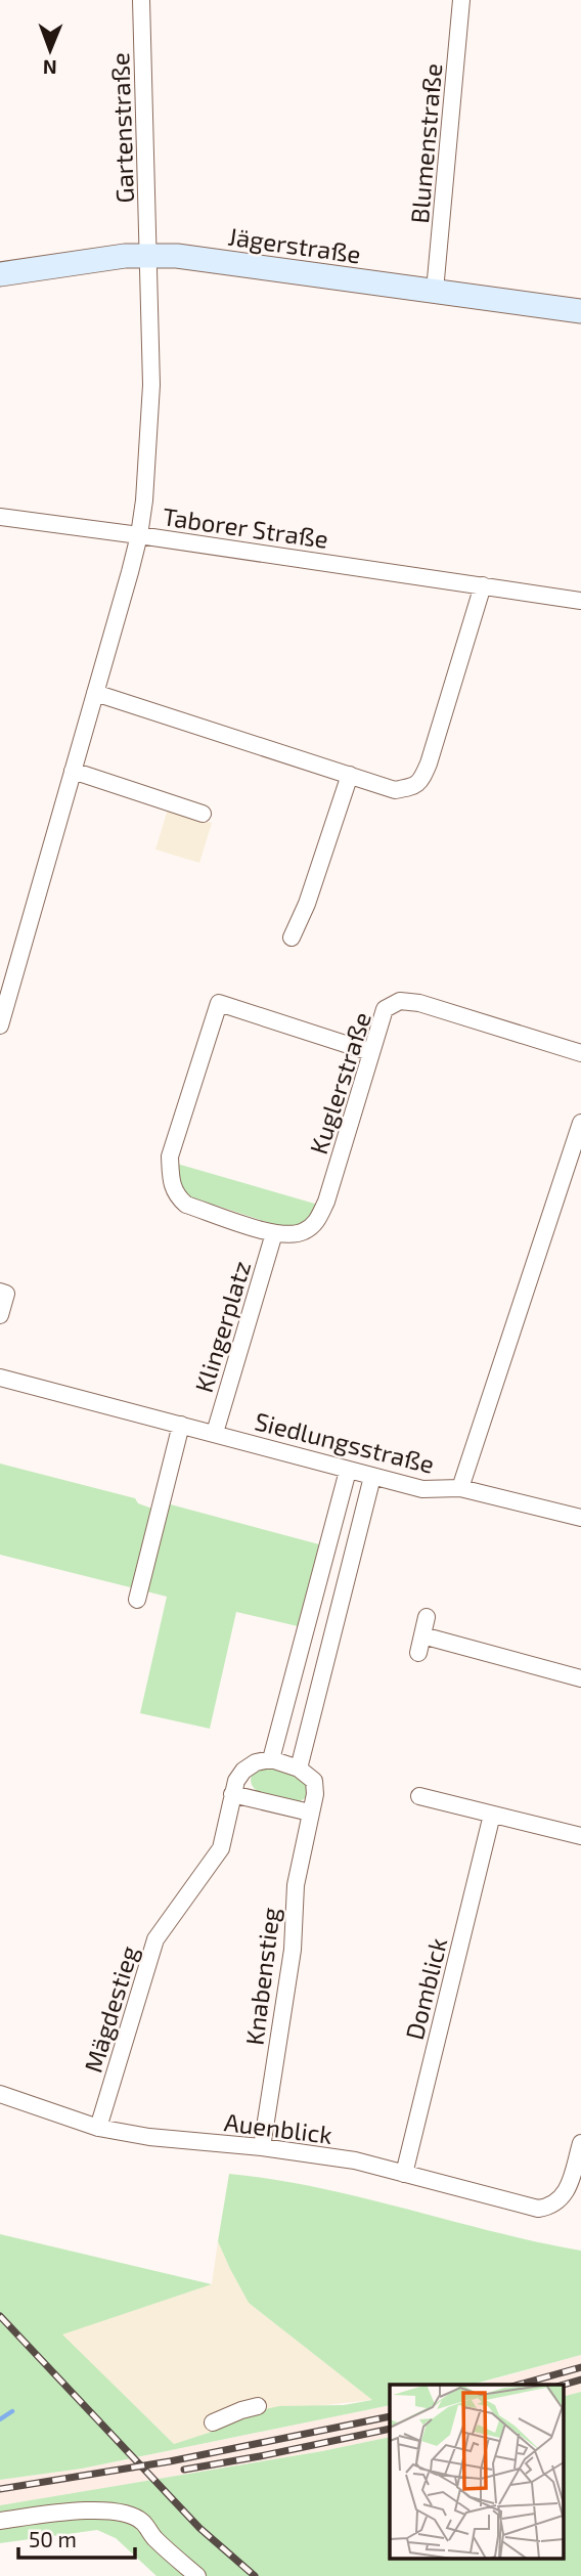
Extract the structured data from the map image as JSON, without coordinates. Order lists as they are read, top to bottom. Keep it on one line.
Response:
{"streets":{"main road":["Jägerstraße"],"street":["Gartenstraße","Blumenstraße","Taborer Straße","Kuglerstraße","Klingerplatz","Siedlungsstraße","Knabenstieg","Domblick","Mägdestieg","Auenblick"]},"crossings":[["Gartenstraße","Jägerstraße"],["Gartenstraße","Taborer Straße"],["Blumenstraße","Jägerstraße"],["Kuglerstraße","Klingerplatz"],["Klingerplatz","Siedlungsstraße"],["Knabenstieg","Auenblick"],["Domblick","Auenblick"],["Mägdestieg","Auenblick"]],"scale_bar":"50 m","north":"bottom"}
